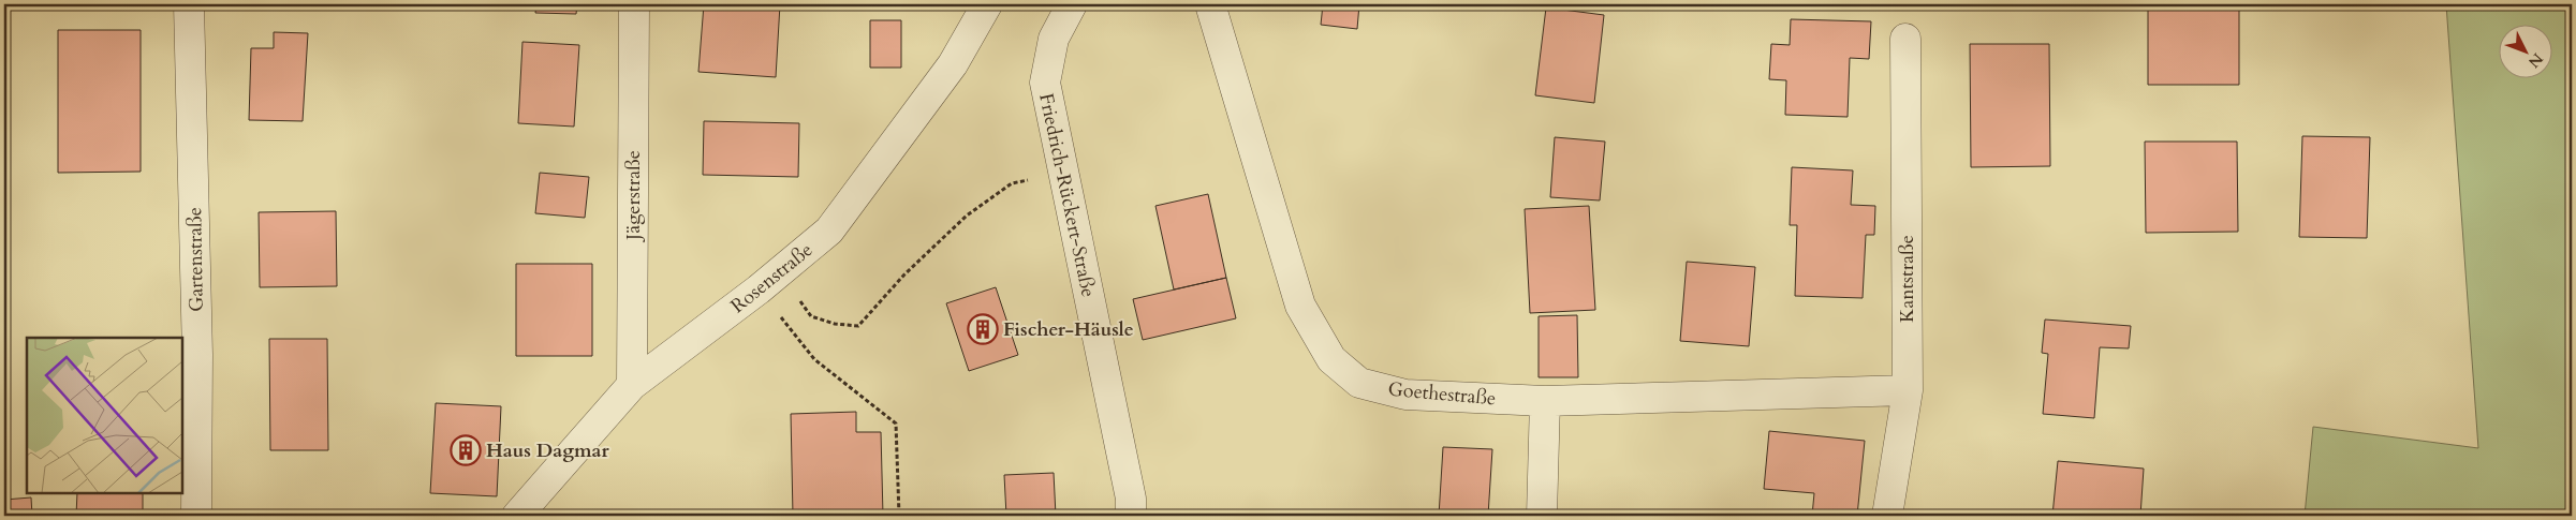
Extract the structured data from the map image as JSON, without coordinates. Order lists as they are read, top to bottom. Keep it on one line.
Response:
{"streets":{"street":["Jägerstraße","Friedrich-Rückert-Straße","Gartenstraße","Rosenstraße","Kantstraße","Goethestraße"]},"crossings":[["Jägerstraße","Rosenstraße"],["Kantstraße","Goethestraße"]],"places":{"building":["Fischer-Häusle","Haus Dagmar"]},"north":"bottom right"}
